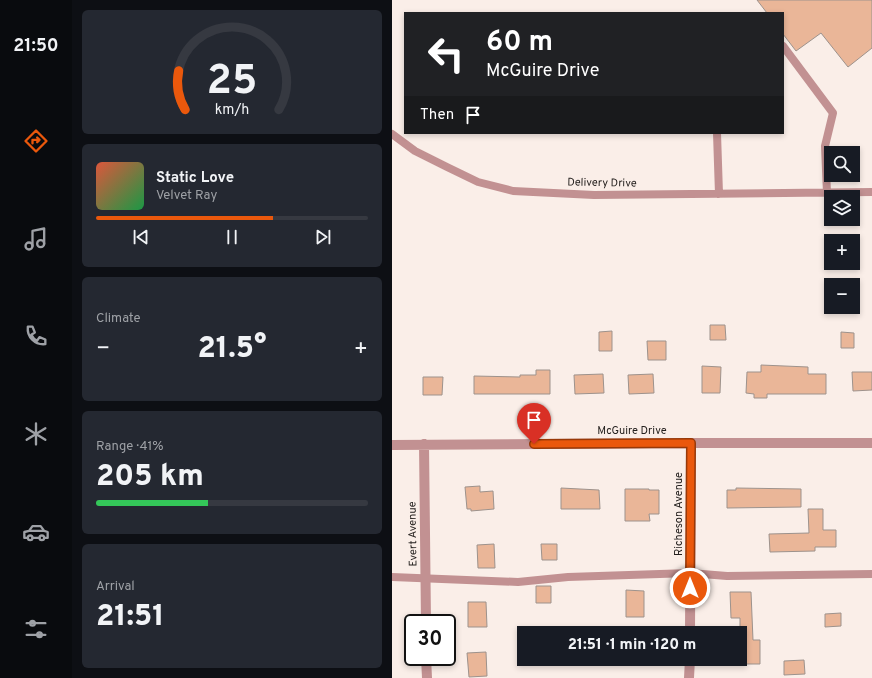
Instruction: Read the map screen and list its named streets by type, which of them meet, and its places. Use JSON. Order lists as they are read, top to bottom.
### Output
{
  "streets": {
    "street": ["McGuire Drive", "Richeson Avenue", "Evert Avenue"],
    "lane": ["Delivery Drive"]
  },
  "crossings": [
    ["McGuire Drive", "Richeson Avenue"],
    ["McGuire Drive", "Evert Avenue"]
  ],
  "page": {
    "tabs": "21:50",
    "turn": ["60 m", "McGuire Drive"],
    "then": "Then",
    "map_buttons": ["+", "−"],
    "song": ["Static Love", "Velvet Ray"],
    "tile": [
      "Climate",
      ["Range · 41%", "205 km"],
      ["Arrival", "21:51"]
    ],
    "heat": ["−", "21.5°", "+"],
    "limit": "30",
    "trip": "21:51 · 1 min · 120 m",
    "gauge": ["25", "km/h"]
  }
}
